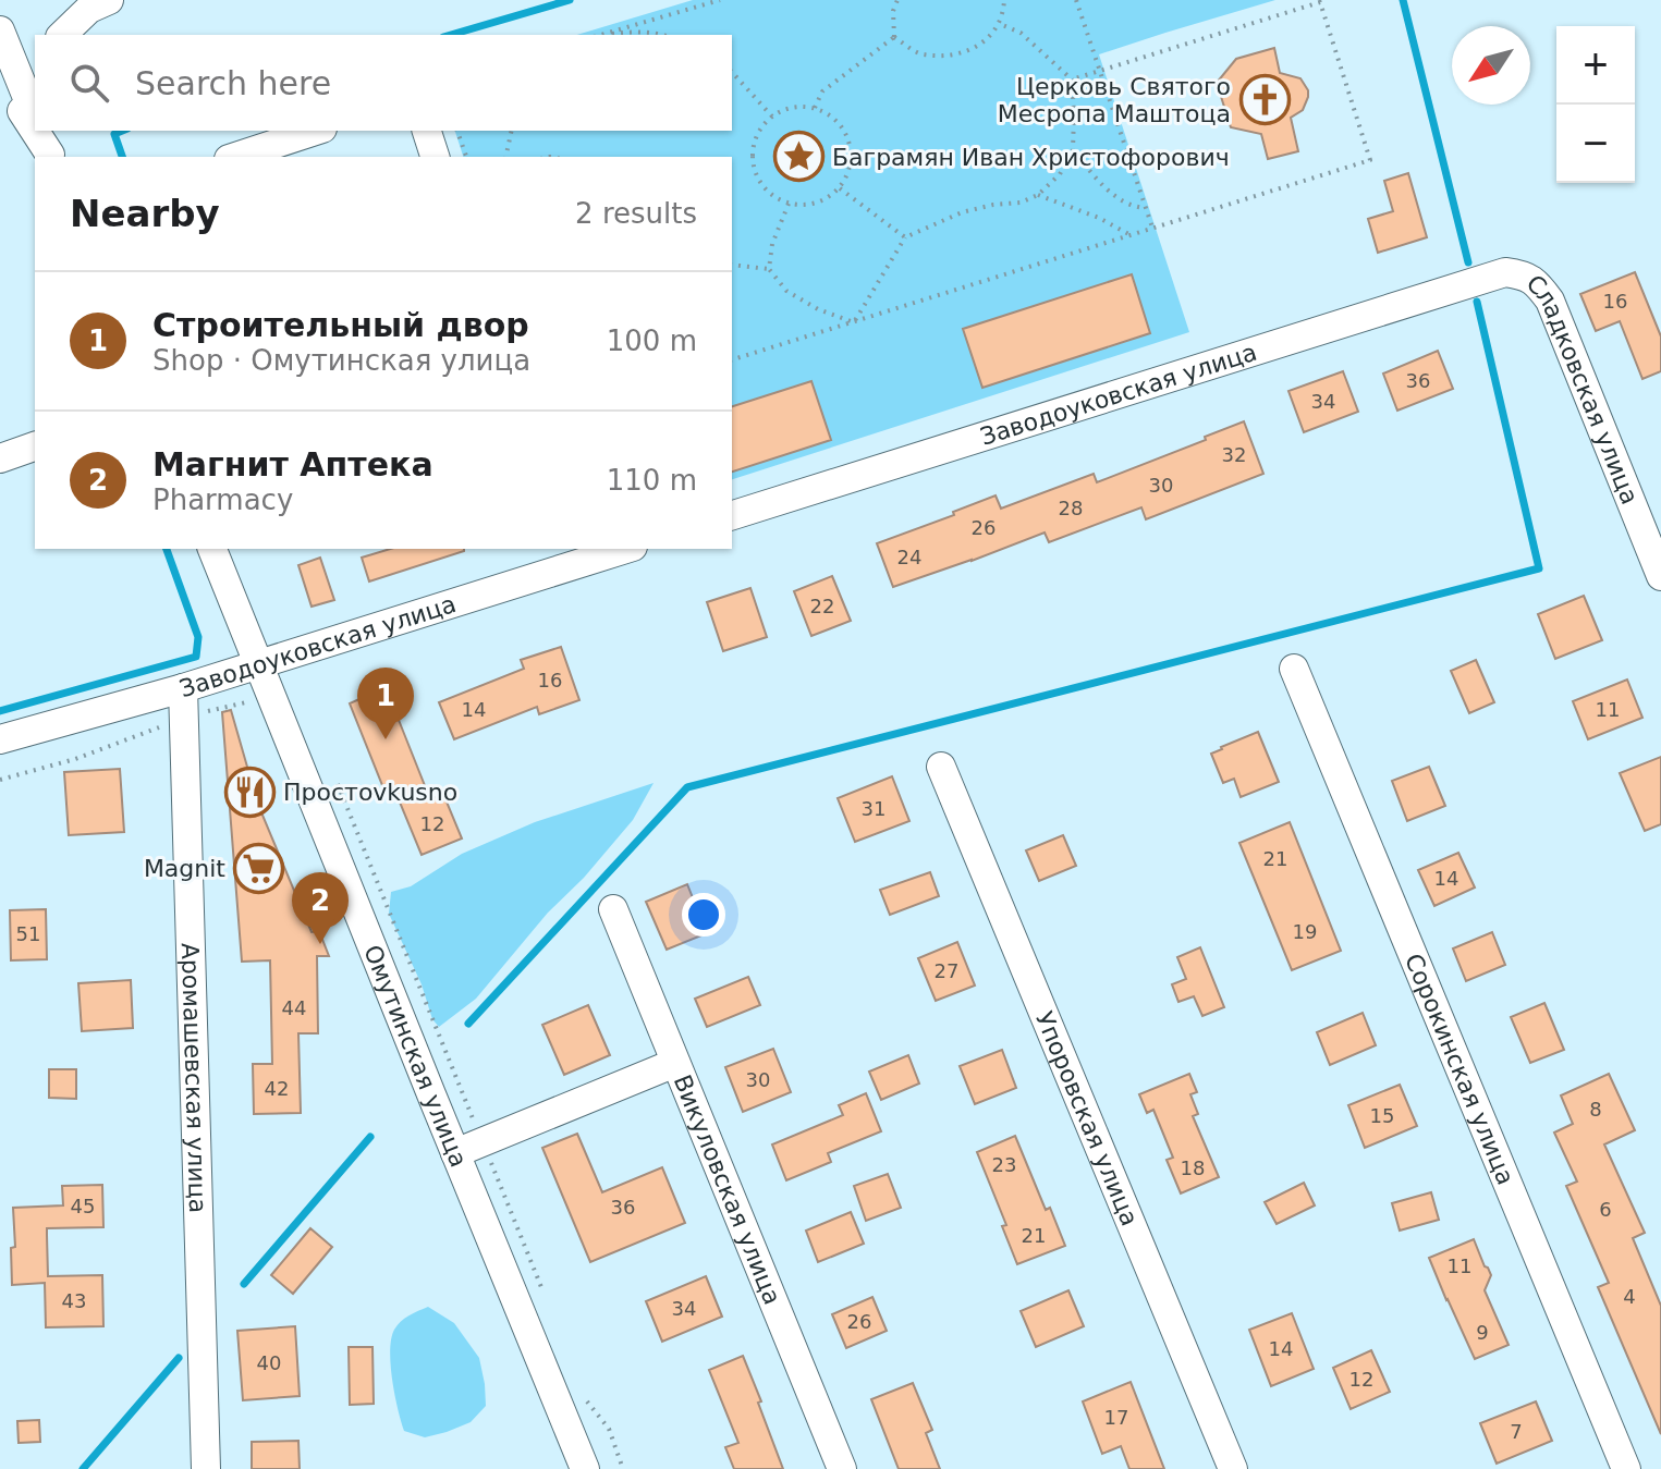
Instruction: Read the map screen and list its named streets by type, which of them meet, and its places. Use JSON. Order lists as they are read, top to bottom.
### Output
{
  "streets": {
    "street": [
      "Заводоуковская улица",
      "Сладковская улица",
      "Омутинская улица",
      "Сорокинская улица",
      "Аромашевская улица",
      "Упоровская улица",
      "Викуловская улица"
    ]
  },
  "crossings": [
    ["Заводоуковская улица", "Сладковская улица"],
    ["Заводоуковская улица", "Омутинская улица"],
    ["Заводоуковская улица", "Аромашевская улица"]
  ],
  "places": {
    "church": ["Церковь Святого Месропа Маштоца"],
    "place": ["Баграмян Иван Христофорович"],
    "restaurant": ["Простоvkusno"],
    "supermarket": ["Magnit"]
  },
  "house_numbers": [
    "16",
    "36",
    "34",
    "32",
    "30",
    "28",
    "26",
    "24",
    "22",
    "16",
    "14",
    "11",
    "31",
    "12",
    "21",
    "14",
    "19",
    "51",
    "27",
    "44",
    "30",
    "42",
    "8",
    "15",
    "23",
    "18",
    "45",
    "36",
    "6",
    "21",
    "11",
    "4",
    "43",
    "34",
    "26",
    "9",
    "14",
    "40",
    "12",
    "17",
    "7"
  ],
  "north": "bottom left",
  "page": {
    "map_buttons": ["+", "−"],
    "search": "Search here",
    "heading": ["Nearby", "2 results"],
    "list": [
      {
        "mark": "1",
        "name": "Строительный двор",
        "note": "Shop · Омутинская улица",
        "value": "100 m"
      },
      {
        "mark": "2",
        "name": "Магнит Аптека",
        "note": "Pharmacy",
        "value": "110 m"
      }
    ],
    "pins": ["1", "2"]
  }
}
